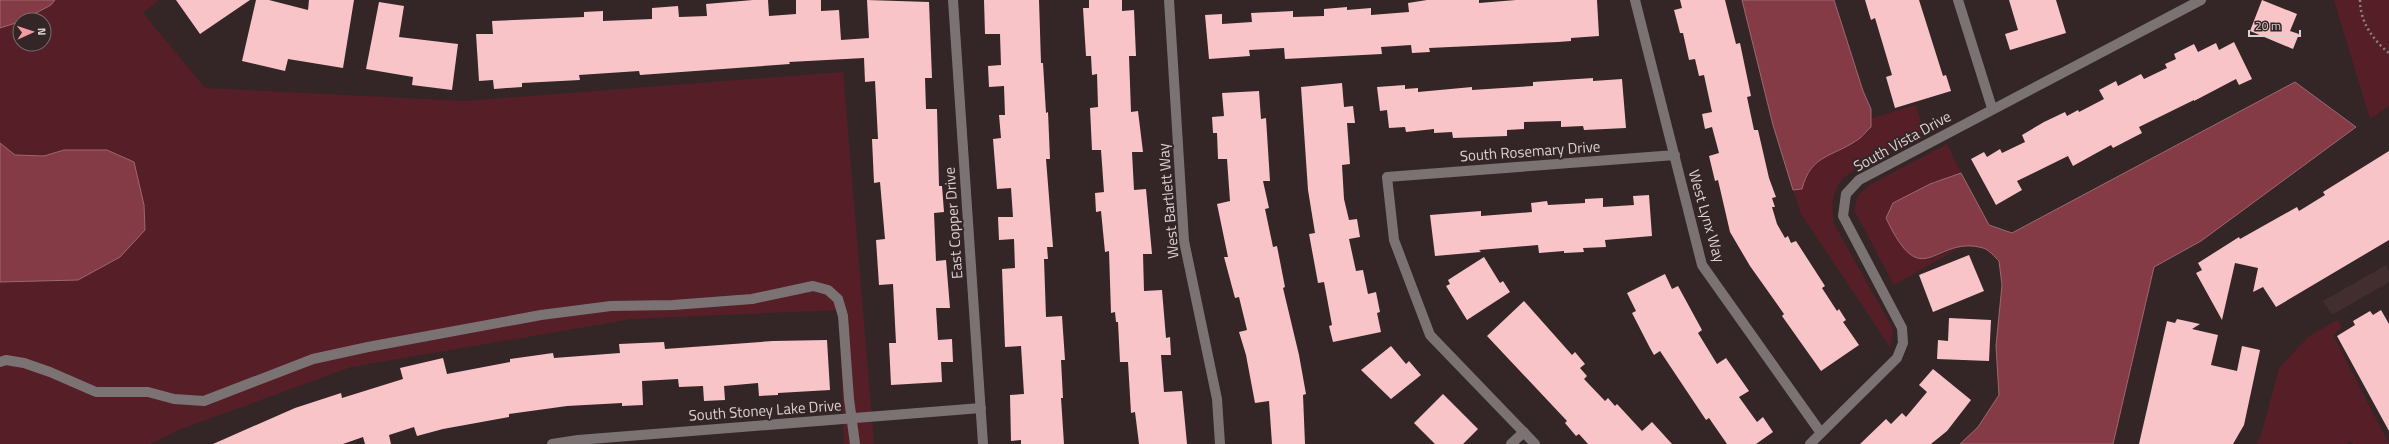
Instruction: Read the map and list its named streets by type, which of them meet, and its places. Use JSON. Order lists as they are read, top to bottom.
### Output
{
  "streets": {
    "street": [
      "South Vista Drive",
      "South Rosemary Drive",
      "West Bartlett Way",
      "West Lynx Way",
      "East Copper Drive",
      "South Stoney Lake Drive"
    ]
  },
  "crossings": [
    ["South Vista Drive", "West Lynx Way"],
    ["South Rosemary Drive", "West Lynx Way"],
    ["East Copper Drive", "South Stoney Lake Drive"]
  ],
  "scale_bar": "20 m",
  "north": "right"
}
